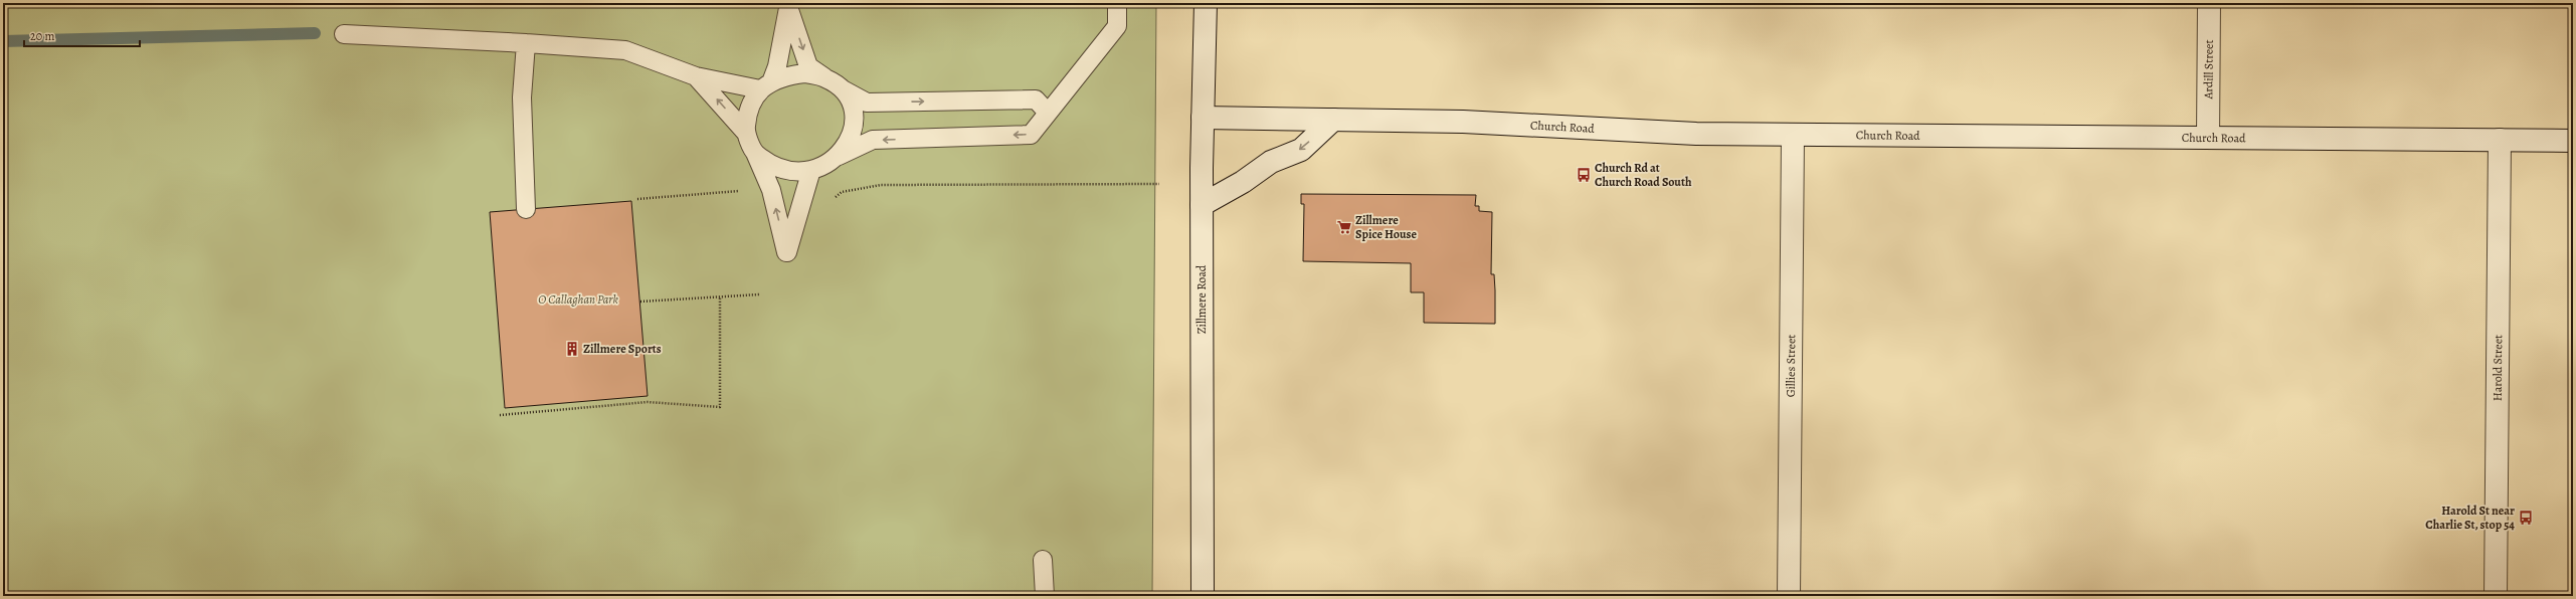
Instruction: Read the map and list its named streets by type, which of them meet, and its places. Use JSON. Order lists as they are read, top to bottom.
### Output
{
  "streets": {
    "street": [
      "Ardill Street",
      "Church Road",
      "Zillmere Road",
      "Gillies Street",
      "Harold Street"
    ]
  },
  "crossings": [
    ["Ardill Street", "Church Road"],
    ["Church Road", "Zillmere Road"],
    ["Church Road", "Gillies Street"],
    ["Church Road", "Harold Street"]
  ],
  "parks": ["O Callaghan Park"],
  "places": {
    "bus stop": ["Church Rd at Church Road South", "Harold St near Charlie St, stop 54"],
    "supermarket": ["Zillmere Spice House"],
    "building": ["Zillmere Sports"]
  },
  "scale_bar": "20 m"
}
